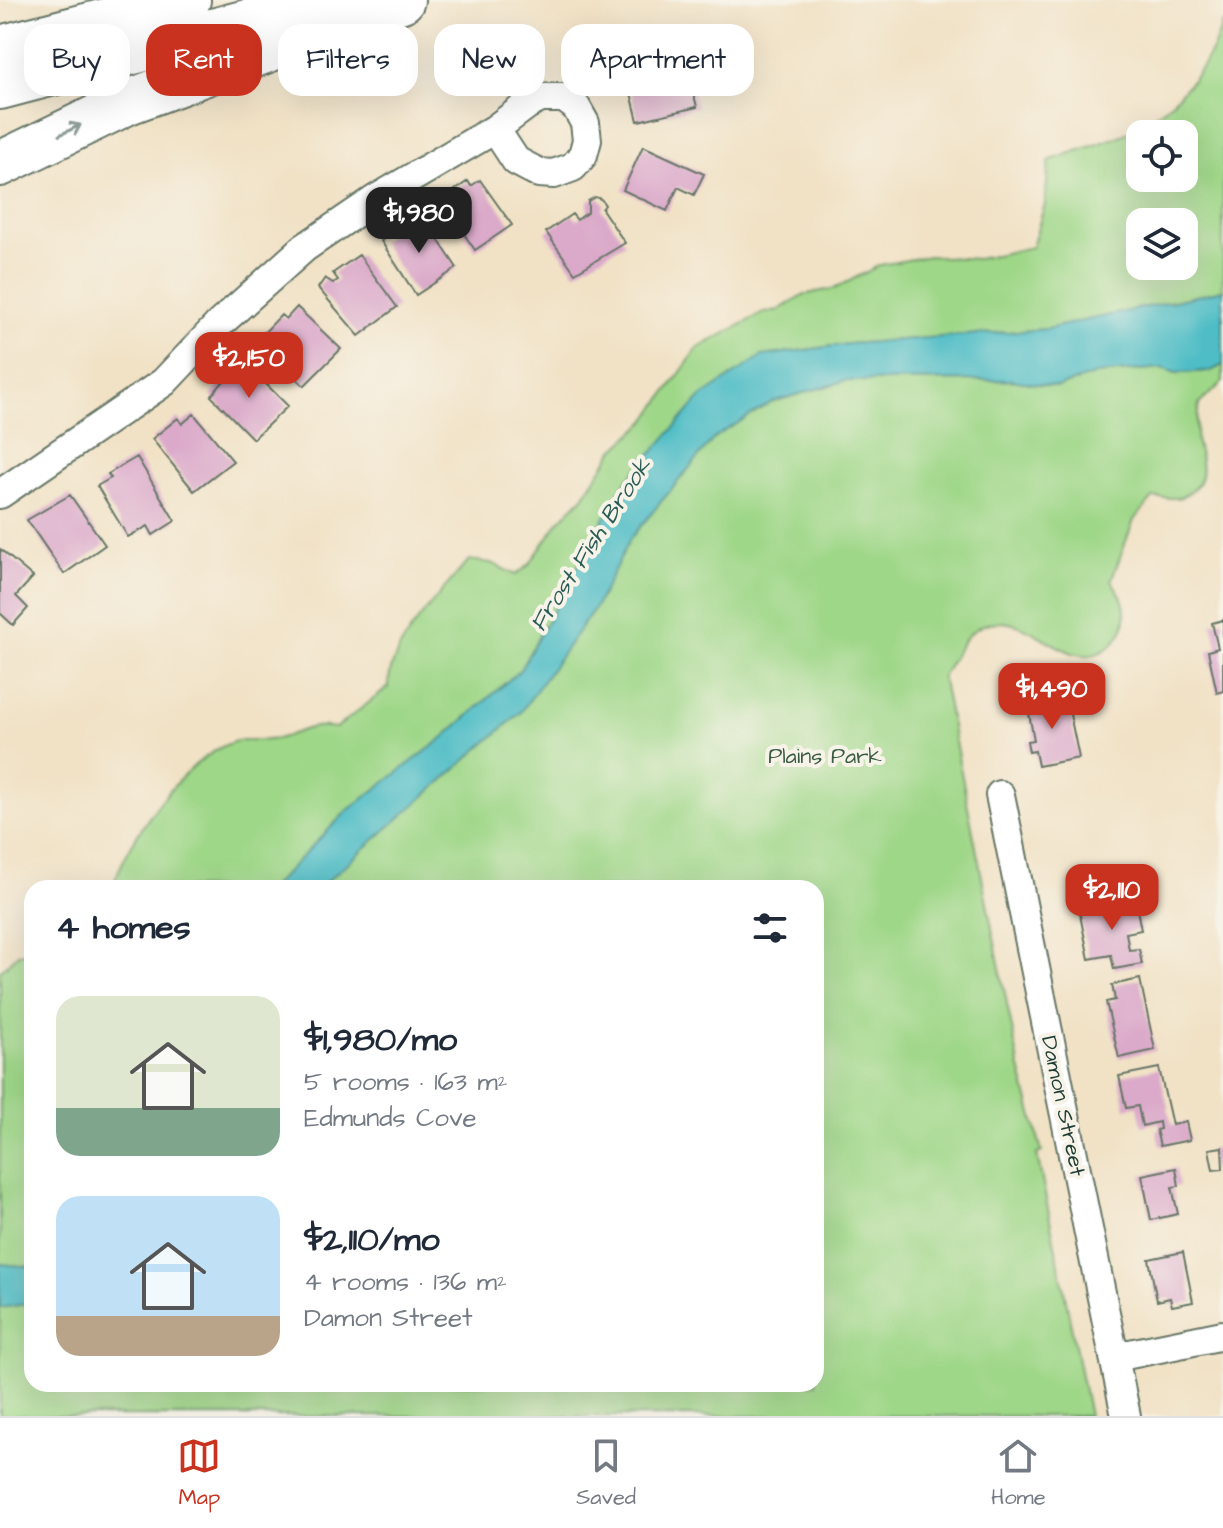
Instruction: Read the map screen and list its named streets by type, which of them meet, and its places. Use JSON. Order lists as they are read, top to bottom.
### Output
{
  "streets": {
    "street": ["Damon Street"]
  },
  "water": ["Frost Fish Brook"],
  "parks": ["Plains Park"],
  "page": {
    "chip": [
      "Buy",
      "Rent",
      "Filters",
      "New",
      "Apartment"
    ],
    "price": [
      "$1,980",
      "$2,150",
      "$1,490",
      "$2,110"
    ],
    "heading": "4 homes",
    "list": [
      {
        "name": "$1,980/mo",
        "note": "5 rooms · 163 m² · Edmunds Cove"
      },
      {
        "name": "$2,110/mo",
        "note": "4 rooms · 136 m² · Damon Street"
      }
    ],
    "tabs": ["Map", "Saved", "Home"]
  }
}
